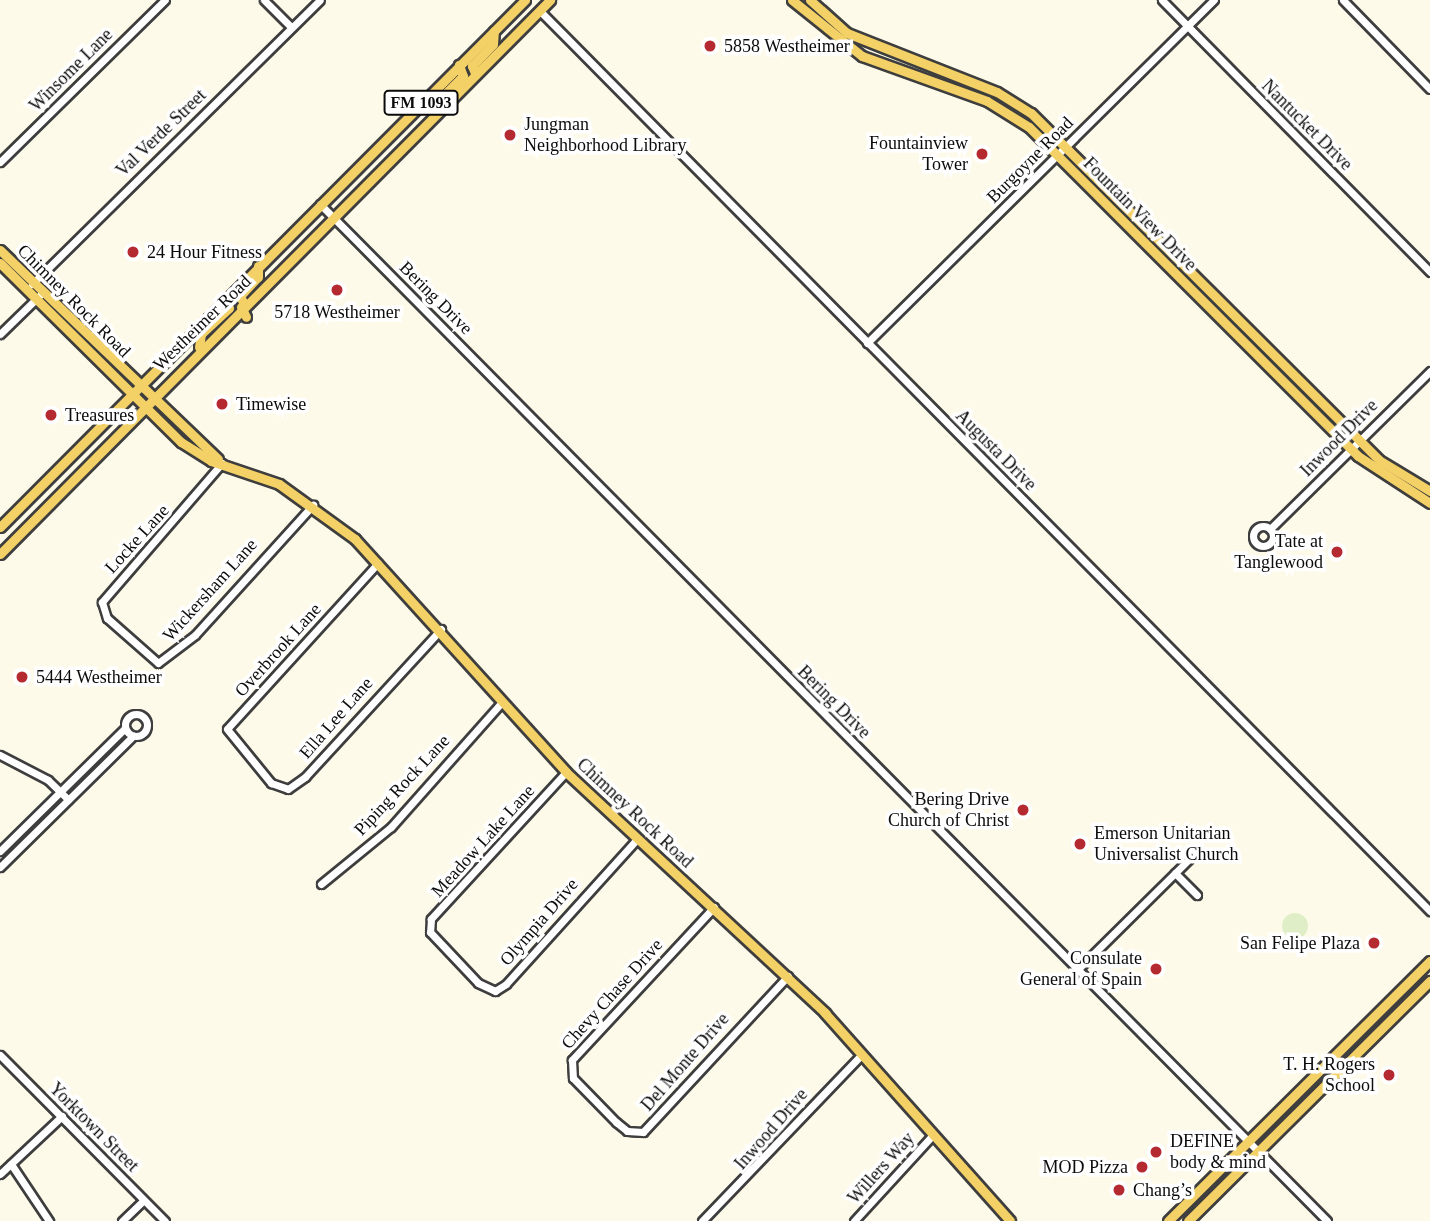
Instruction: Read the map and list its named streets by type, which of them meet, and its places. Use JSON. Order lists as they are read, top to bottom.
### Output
{
  "streets": {
    "main road": [
      "FM 1093",
      "Fountain View Drive",
      "Chimney Rock Road",
      "Westheimer Road"
    ],
    "street": [
      "Winsome Lane",
      "Nantucket Drive",
      "Val Verde Street",
      "Burgoyne Road",
      "Bering Drive",
      "Inwood Drive",
      "Augusta Drive",
      "Locke Lane",
      "Wickersham Lane",
      "Overbrook Lane",
      "Ella Lee Lane",
      "Piping Rock Lane",
      "Meadow Lake Lane",
      "Olympia Drive",
      "Chevy Chase Drive",
      "Del Monte Drive",
      "Yorktown Street",
      "Willers Way"
    ]
  },
  "crossings": [
    ["Nantucket Drive", "Burgoyne Road"],
    ["Val Verde Street", "Chimney Rock Road"],
    ["Burgoyne Road", "Fountain View Drive"],
    ["Burgoyne Road", "Augusta Drive"],
    ["Fountain View Drive", "Inwood Drive"],
    ["Bering Drive", "Westheimer Road"],
    ["Chimney Rock Road", "Westheimer Road"],
    ["Chimney Rock Road", "Inwood Drive"],
    ["Chimney Rock Road", "Locke Lane"],
    ["Chimney Rock Road", "Wickersham Lane"],
    ["Chimney Rock Road", "Overbrook Lane"],
    ["Chimney Rock Road", "Ella Lee Lane"],
    ["Chimney Rock Road", "Piping Rock Lane"],
    ["Chimney Rock Road", "Meadow Lake Lane"],
    ["Chimney Rock Road", "Olympia Drive"],
    ["Chimney Rock Road", "Chevy Chase Drive"],
    ["Chimney Rock Road", "Del Monte Drive"],
    ["Chimney Rock Road", "Willers Way"],
    ["Westheimer Road", "Augusta Drive"],
    ["Locke Lane", "Wickersham Lane"],
    ["Overbrook Lane", "Ella Lee Lane"],
    ["Meadow Lake Lane", "Olympia Drive"],
    ["Chevy Chase Drive", "Del Monte Drive"]
  ],
  "places": [
    "5858 Westheimer",
    "Jungman Neighborhood Library",
    "Fountainview Tower",
    "24 Hour Fitness",
    "5718 Westheimer",
    "Timewise",
    "Treasures",
    "Tate at Tanglewood",
    "5444 Westheimer",
    "Bering Drive Church of Christ",
    "Emerson Unitarian Universalist Church",
    "San Felipe Plaza",
    "Consulate General of Spain",
    "T. H. Rogers School",
    "DEFINE body & mind",
    "MOD Pizza",
    "Chang’s"
  ]
}
